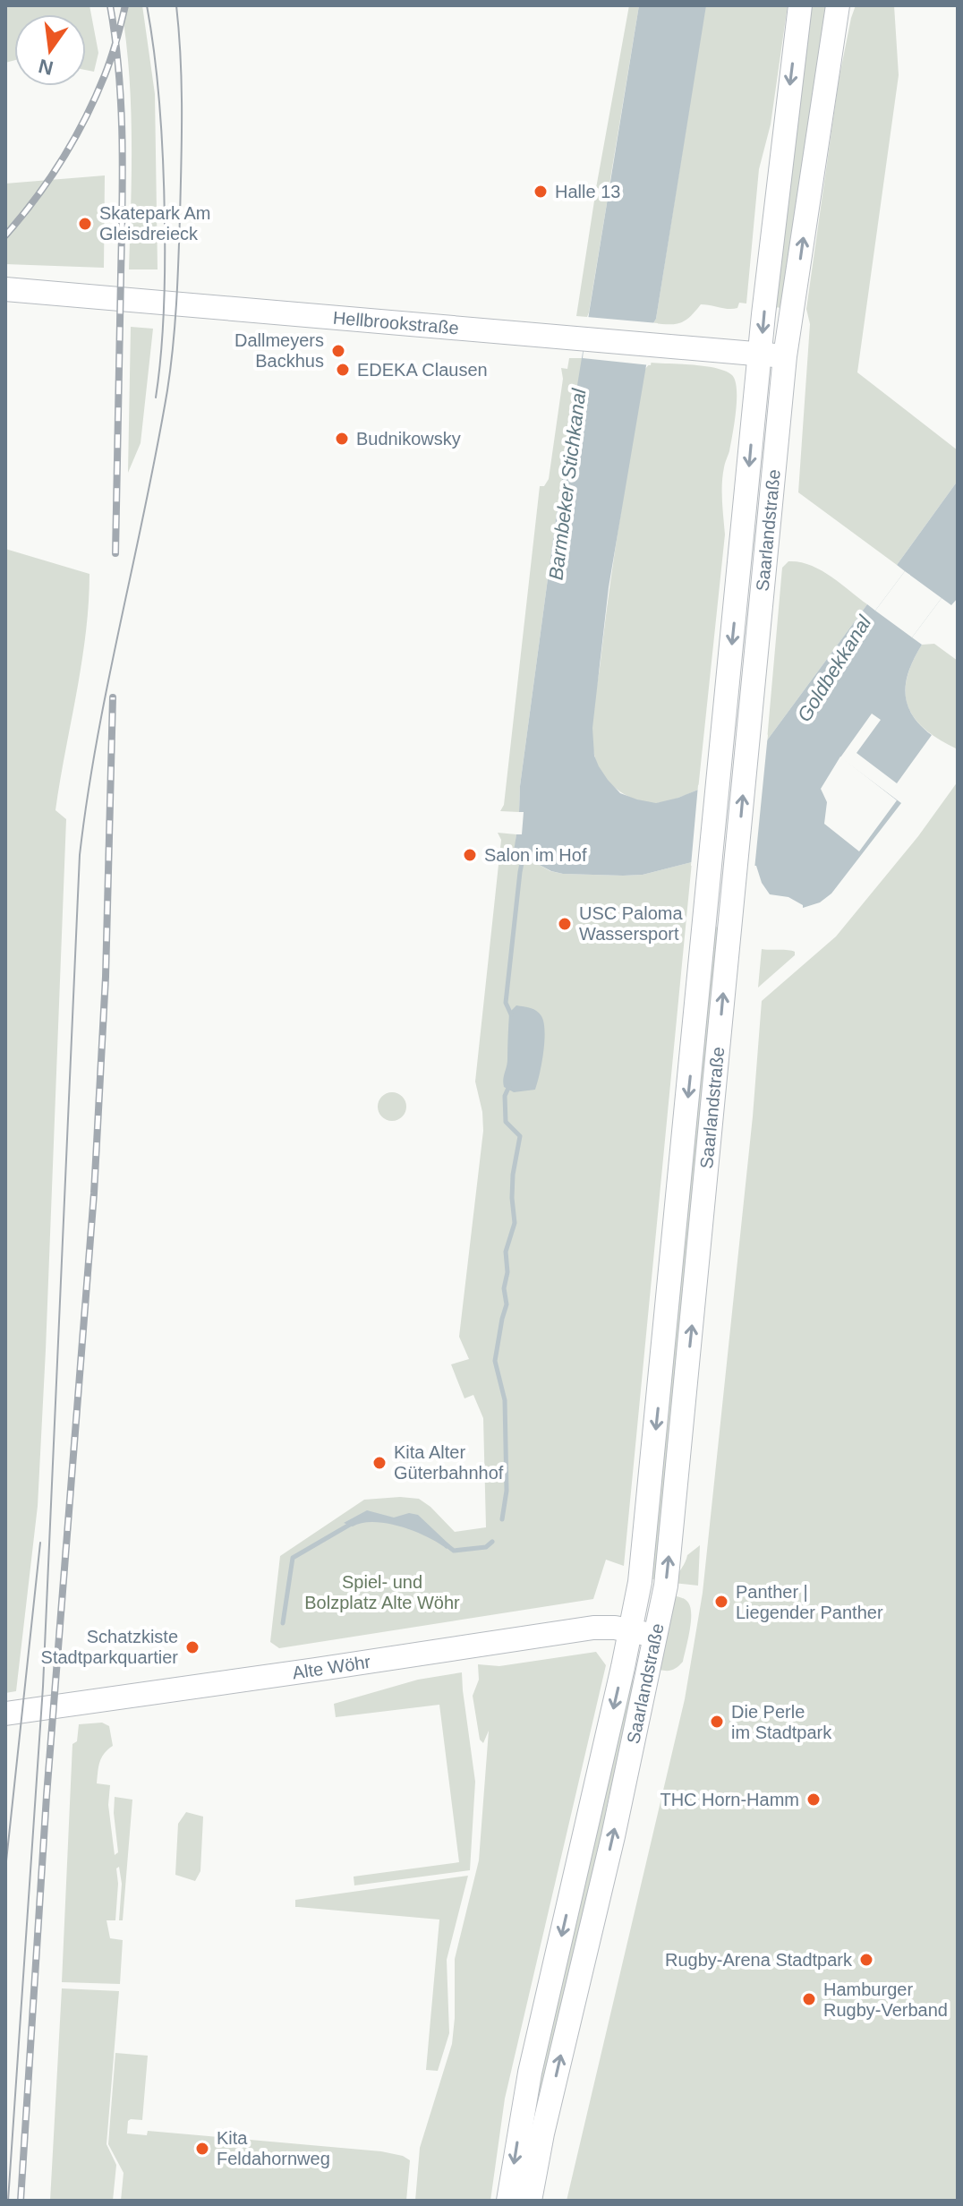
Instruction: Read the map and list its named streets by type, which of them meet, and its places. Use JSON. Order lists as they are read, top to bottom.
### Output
{
  "streets": {
    "main road": ["Hellbrookstraße", "Saarlandstraße", "Alte Wöhr"]
  },
  "crossings": [
    ["Hellbrookstraße", "Saarlandstraße"],
    ["Saarlandstraße", "Alte Wöhr"]
  ],
  "water": ["Barmbeker Stichkanal", "Goldbekkanal"],
  "parks": ["Spiel- und Bolzplatz Alte Wöhr"],
  "places": [
    "Halle 13",
    "Skatepark Am Gleisdreieck",
    "Dallmeyers Backhus",
    "EDEKA Clausen",
    "Budnikowsky",
    "Salon im Hof",
    "USC Paloma Wassersport",
    "Kita Alter Güterbahnhof",
    "Panther | Liegender Panther",
    "Schatzkiste Stadtparkquartier",
    "Die Perle im Stadtpark",
    "THC Horn-Hamm",
    "Rugby-Arena Stadtpark",
    "Hamburger Rugby-Verband",
    "Kita Feldahornweg"
  ],
  "north": "bottom"
}
